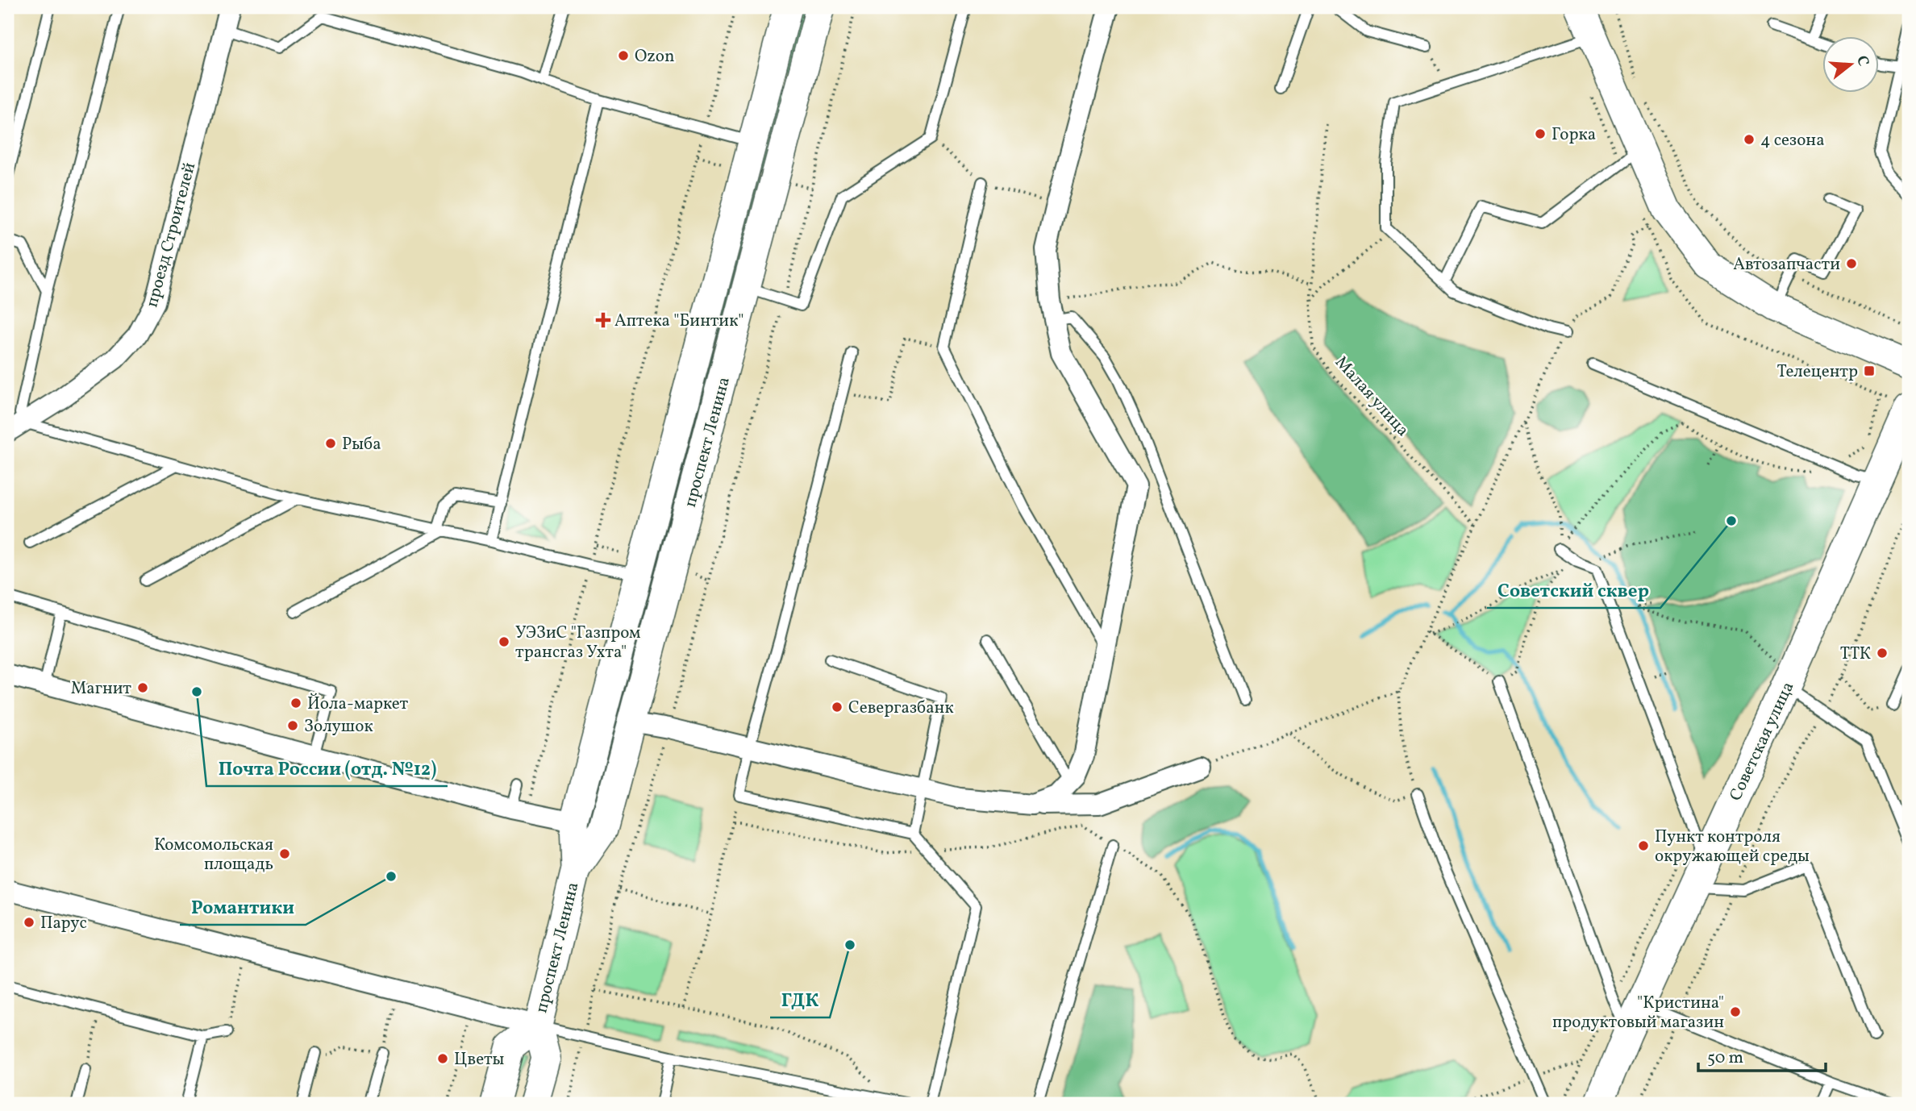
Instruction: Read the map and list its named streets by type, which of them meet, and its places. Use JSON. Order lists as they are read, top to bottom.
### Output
{
  "streets": {
    "main road": ["проспект Ленина", "Советская улица"],
    "street": ["проезд Строителей"],
    "path": ["Малая улица"]
  },
  "places": {
    "other": [
      "Ozon",
      "Горка",
      "4 сезона",
      "Автозапчасти",
      "Рыба",
      "Советский сквер",
      "УЭЗиС \"Газпром трансгаз Ухта\"",
      "ТТК",
      "Магнит",
      "Почта России (отд. №12)",
      "Йола-маркет",
      "Севергазбанк",
      "Золушок",
      "Пункт контроля окружающей среды",
      "Комсомольская площадь",
      "Романтики",
      "Парус",
      "ГДК",
      "\"Кристина\" продуктовый магазин",
      "Цветы"
    ],
    "health": ["Аптека \"Бинтик\""],
    "transit": ["Телецентр"]
  },
  "scale_bar": "50 m",
  "north": "right"
}
